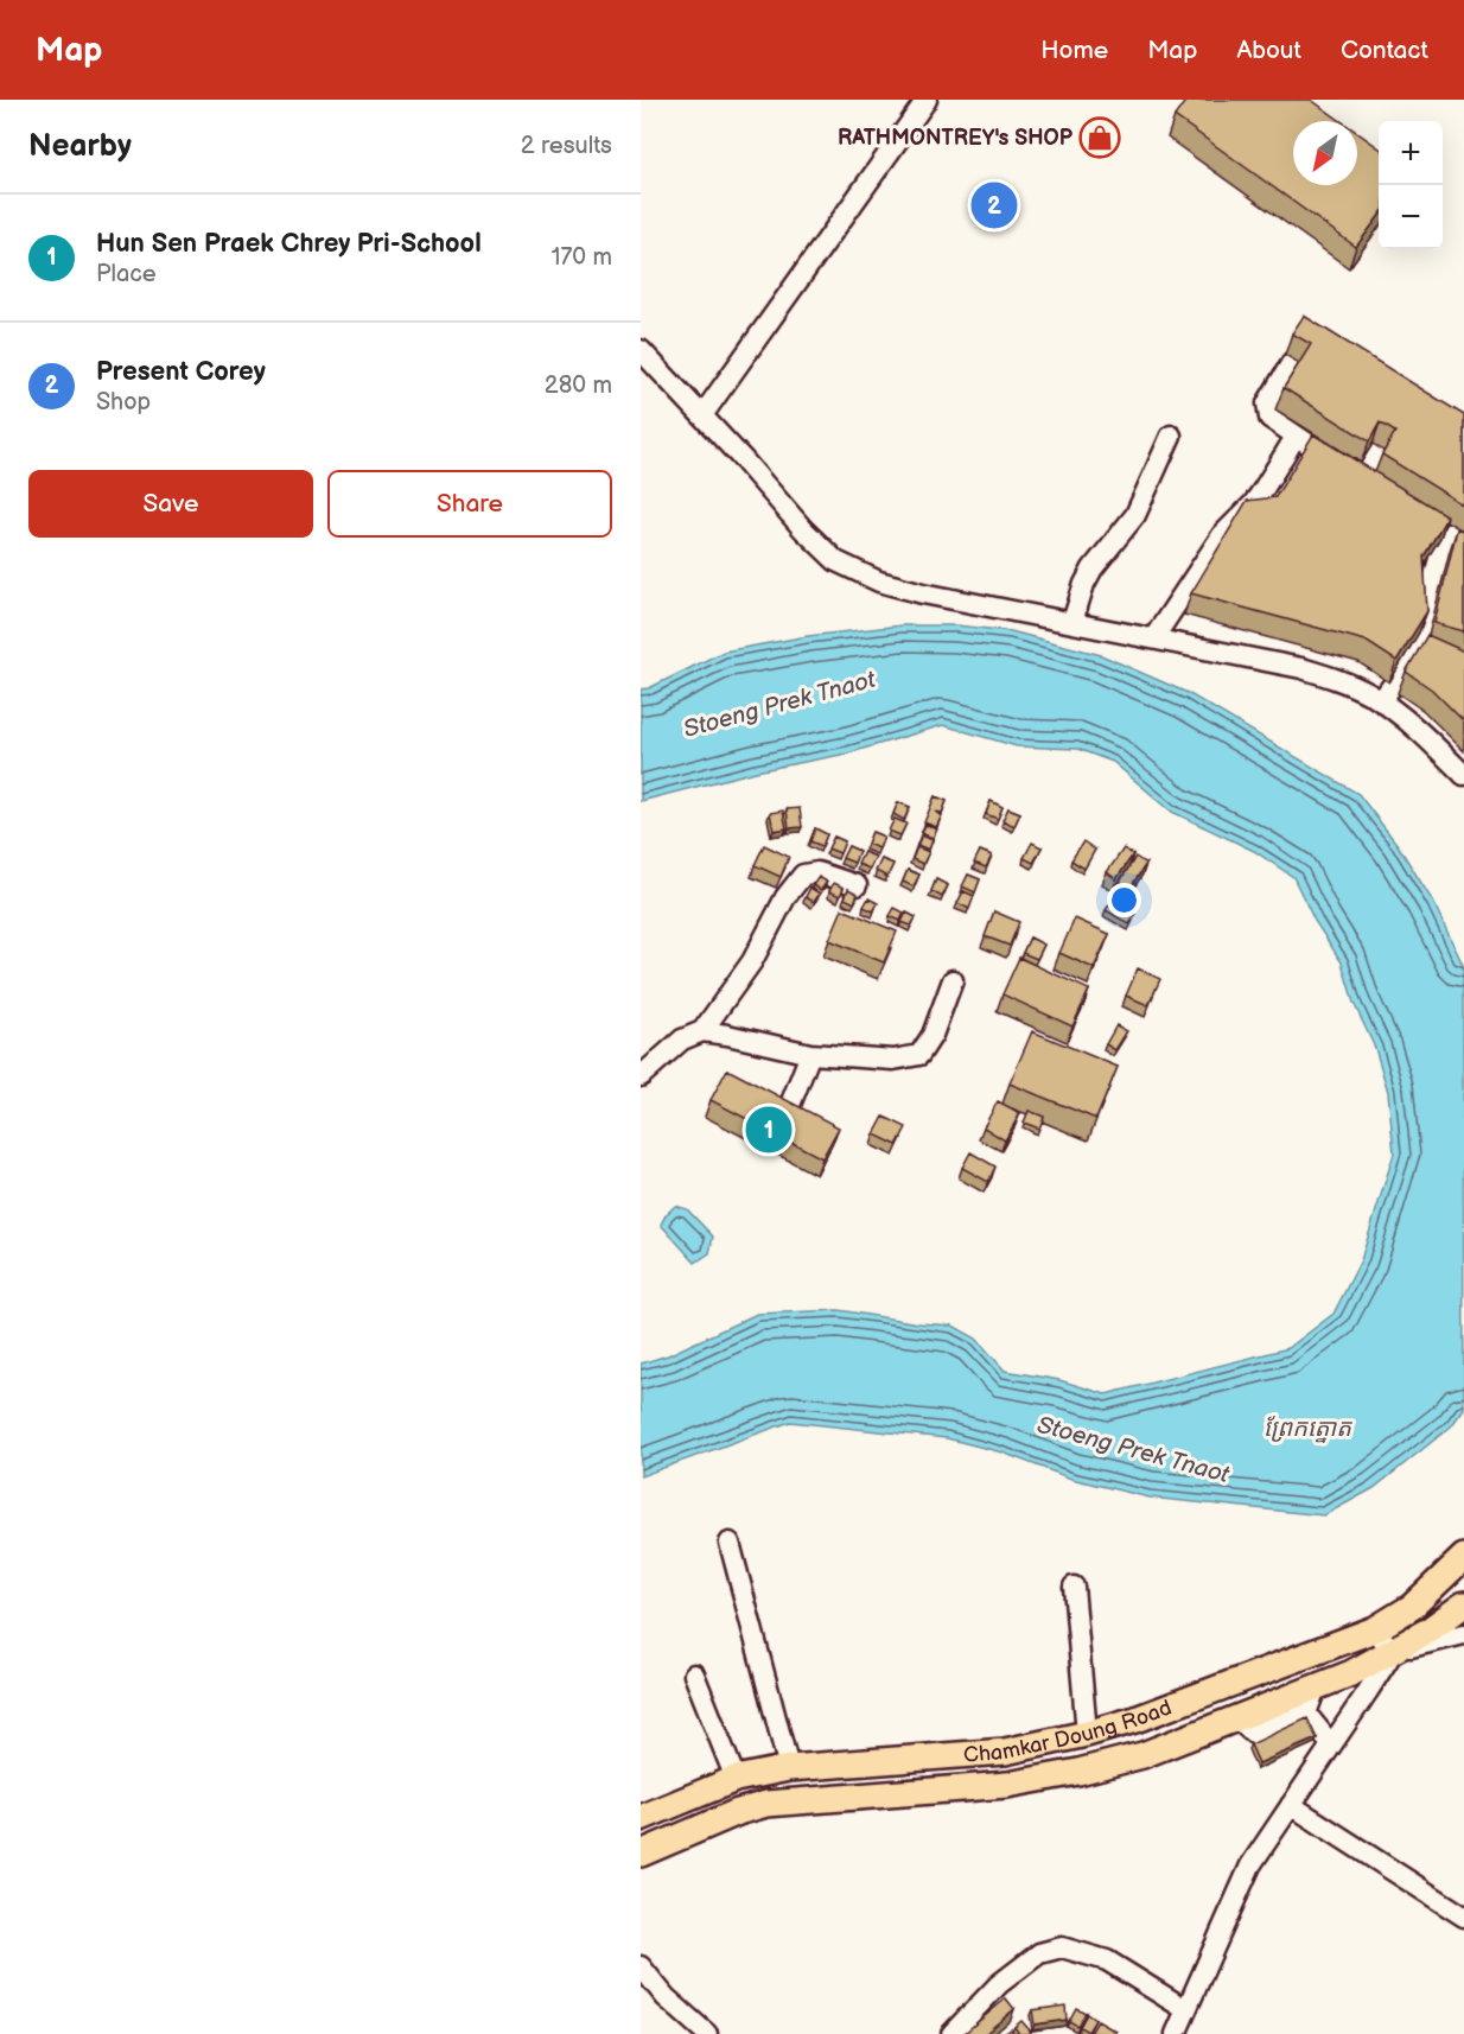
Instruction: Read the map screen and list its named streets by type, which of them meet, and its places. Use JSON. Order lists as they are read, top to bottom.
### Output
{
  "streets": {
    "main road": ["Chamkar Doung Road"]
  },
  "water": ["Stoeng Prek Tnaot", "ព្រែកត្នោត"],
  "places": {
    "shop": ["RATHMONTREY's SHOP"]
  },
  "north": "bottom left",
  "page": {
    "header": "Map",
    "nav": [
      "Home",
      "Map",
      "About",
      "Contact"
    ],
    "heading": ["Nearby", "2 results"],
    "map_buttons": ["+", "−"],
    "pins": ["2", "1"],
    "list": [
      {
        "mark": "1",
        "name": "Hun Sen Praek Chrey Pri-School",
        "note": "Place",
        "value": "170 m"
      },
      {
        "mark": "2",
        "name": "Present Corey",
        "note": "Shop",
        "value": "280 m"
      }
    ],
    "buttons": ["Save", "Share"]
  }
}
